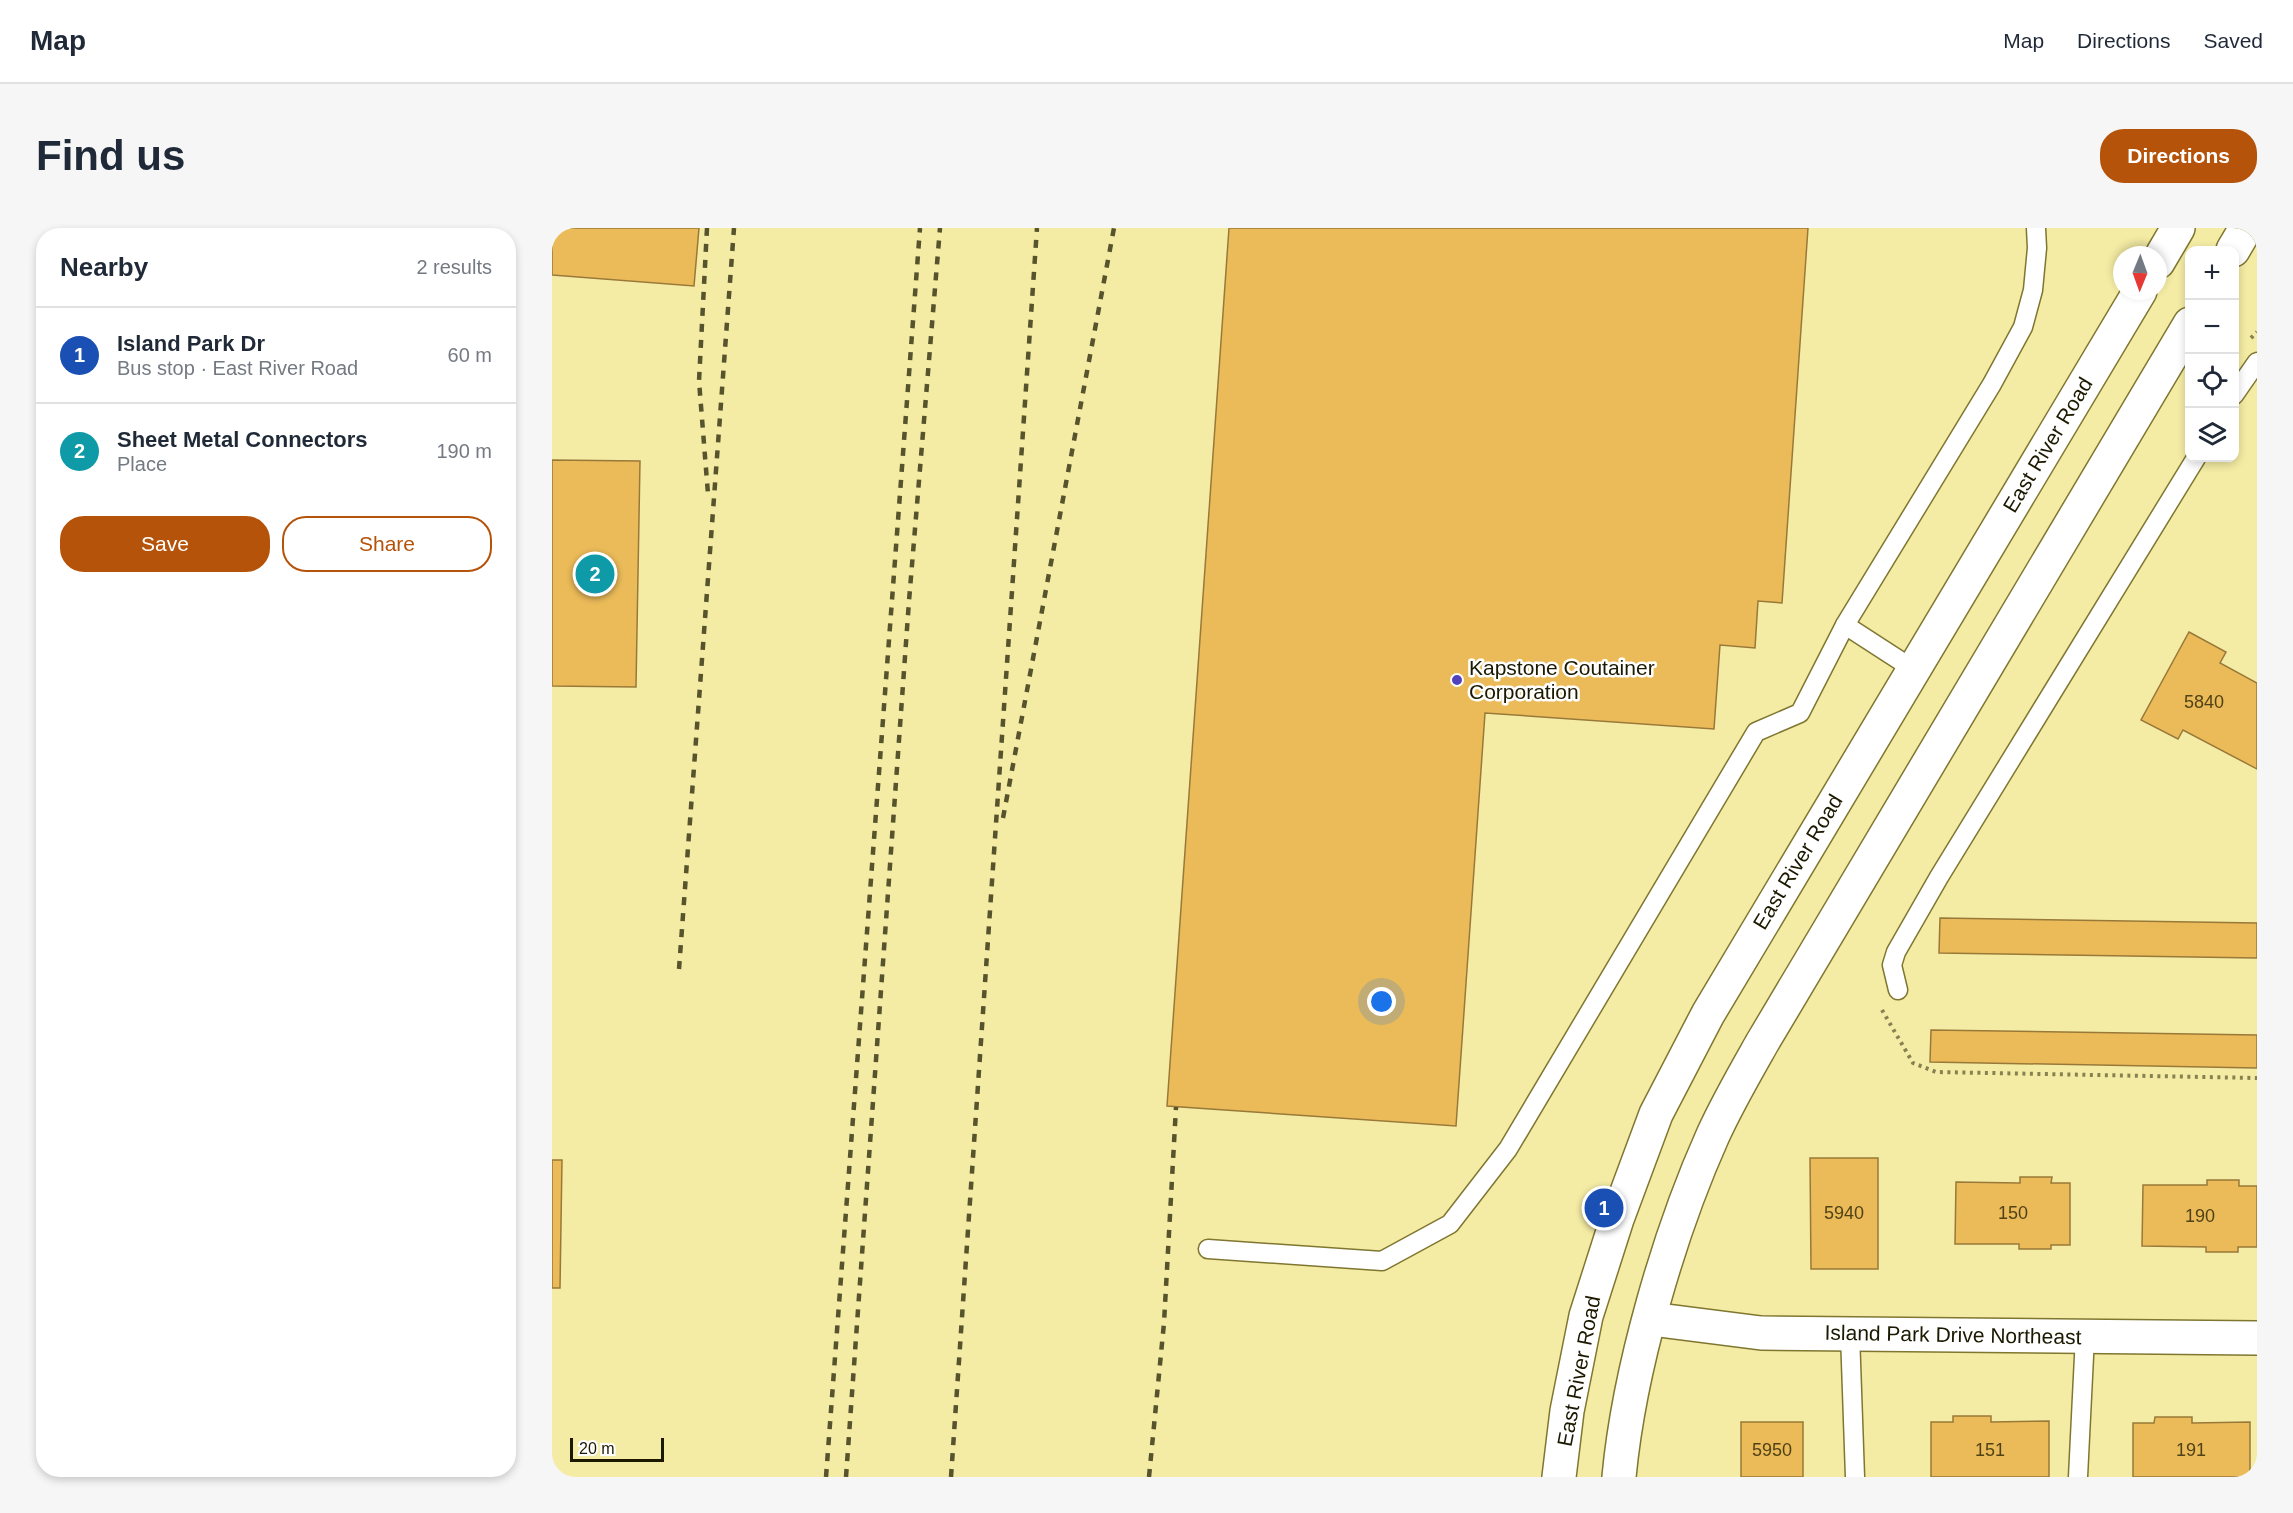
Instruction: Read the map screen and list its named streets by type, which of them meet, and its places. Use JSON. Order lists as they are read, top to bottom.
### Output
{
  "streets": {
    "main road": ["East River Road", "Island Park Drive Northeast"]
  },
  "places": ["Kapstone Coutainer Corporation"],
  "house_numbers": [
    "5840",
    "5940",
    "150",
    "190",
    "5950",
    "151",
    "191"
  ],
  "scale_bar": "20 m",
  "north": "bottom",
  "page": {
    "header": "Map",
    "nav": ["Map", "Directions", "Saved"],
    "buttons": [
      "Directions",
      ["Save", "Share"]
    ],
    "title": "Find us",
    "heading": ["Nearby", "2 results"],
    "map_buttons": ["+", "−"],
    "list": [
      {
        "mark": "1",
        "name": "Island Park Dr",
        "note": "Bus stop · East River Road",
        "value": "60 m"
      },
      {
        "mark": "2",
        "name": "Sheet Metal Connectors",
        "note": "Place",
        "value": "190 m"
      }
    ],
    "pins": ["2", "1"],
    "scale": "20 m"
  }
}
